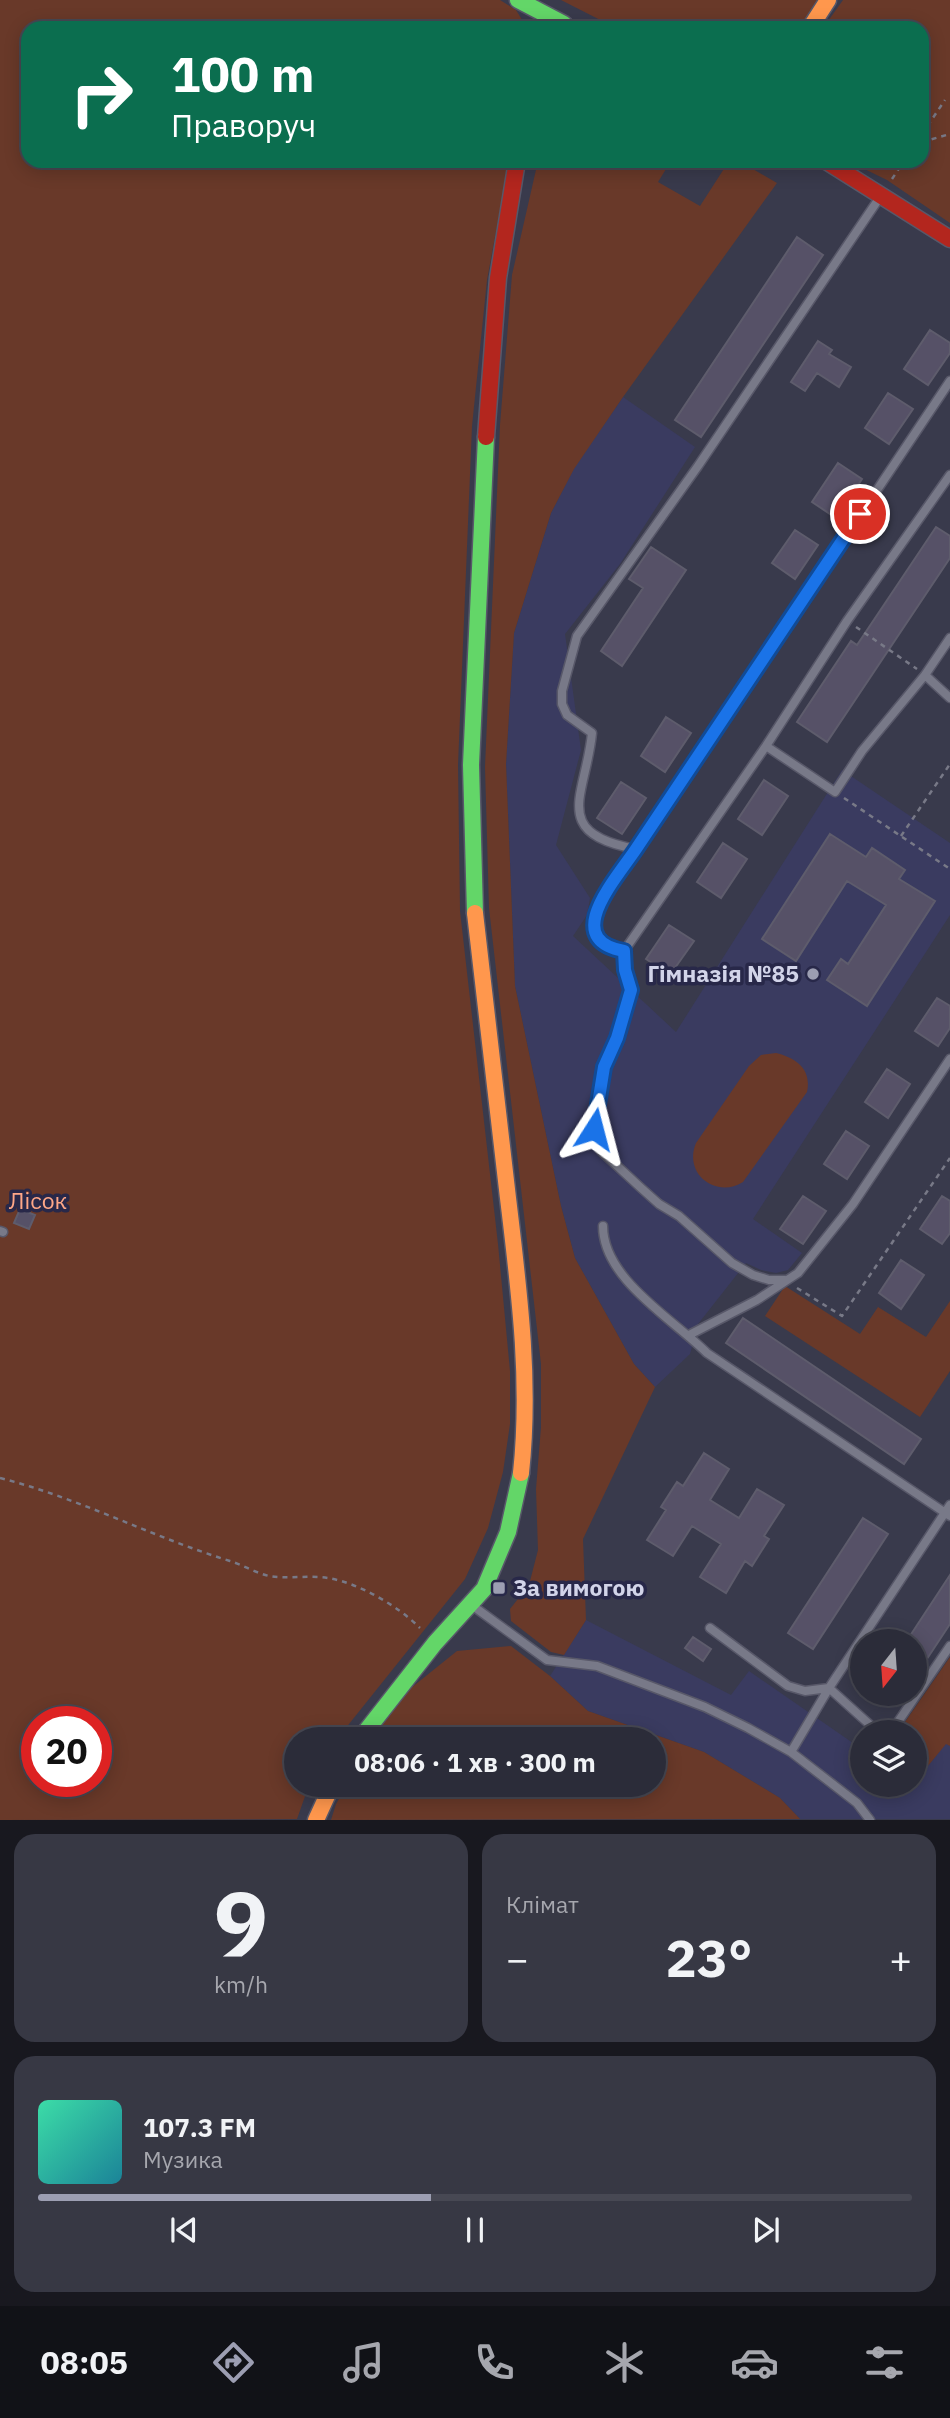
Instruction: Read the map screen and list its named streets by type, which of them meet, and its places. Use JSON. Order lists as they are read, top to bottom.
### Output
{
  "parks": ["Лісок"],
  "places": {
    "other": ["Гімназія №85"],
    "transit": ["За вимогою"]
  },
  "north": "bottom",
  "page": {
    "turn": ["100 m", "Праворуч"],
    "limit": "20",
    "trip": "08:06 · 1 хв · 300 m",
    "tile": [
      ["9", "km/h"],
      "Клімат"
    ],
    "heat": ["−", "23°", "+"],
    "song": ["107.3 FM", "Музика"],
    "tabs": "08:05"
  }
}
